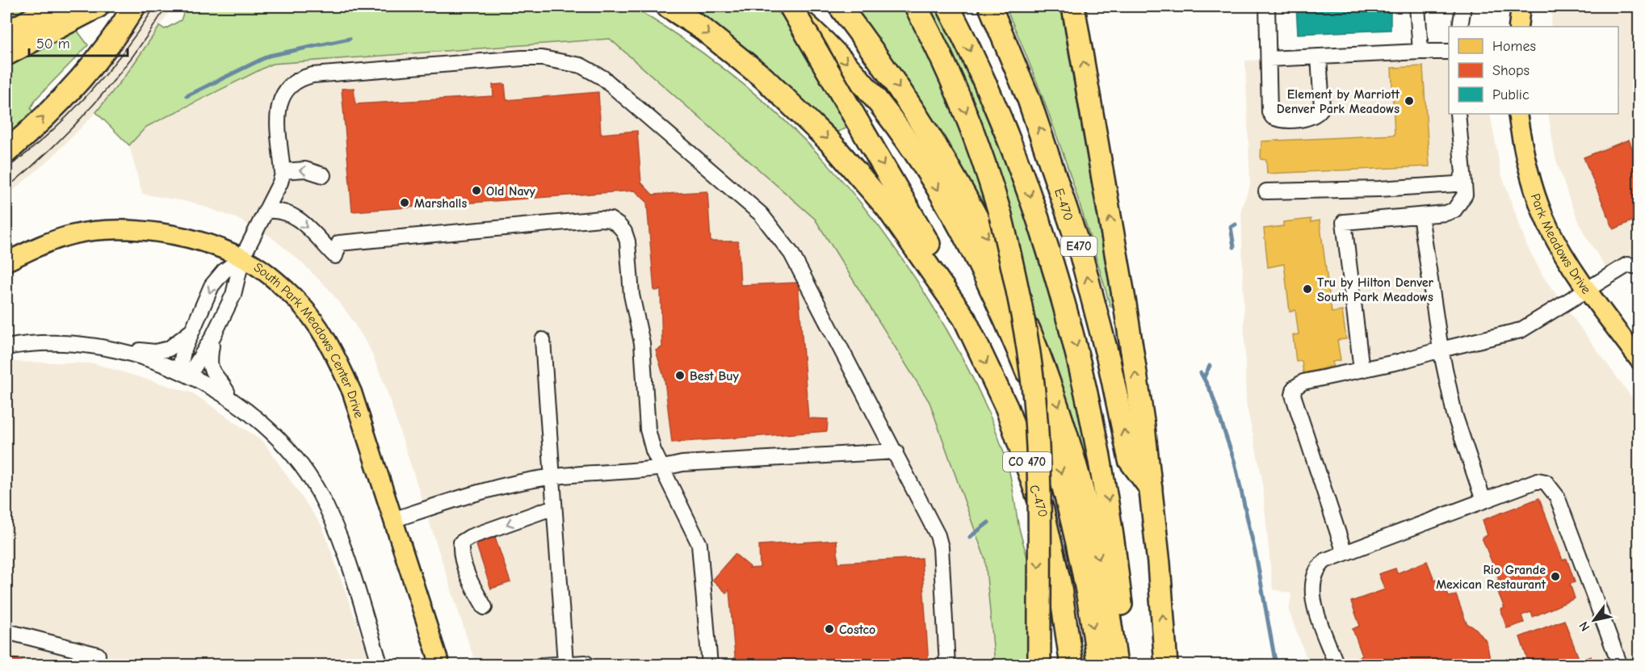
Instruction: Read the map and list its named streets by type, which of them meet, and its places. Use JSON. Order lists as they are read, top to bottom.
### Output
{
  "streets": {
    "highway": [
      "E-470",
      "E470",
      "CO 470",
      "C-470"
    ],
    "main road": ["Park Meadows Drive", "South Park Meadows Center Drive"]
  },
  "places": [
    "Element by Marriott Denver Park Meadows",
    "Old Navy",
    "Marshalls",
    "Tru by Hilton Denver South Park Meadows",
    "Best Buy",
    "Rio Grande Mexican Restaurant",
    "Costco"
  ],
  "legend": ["Homes", "Shops", "Public"],
  "scale_bar": "50 m",
  "north": "bottom left"
}
